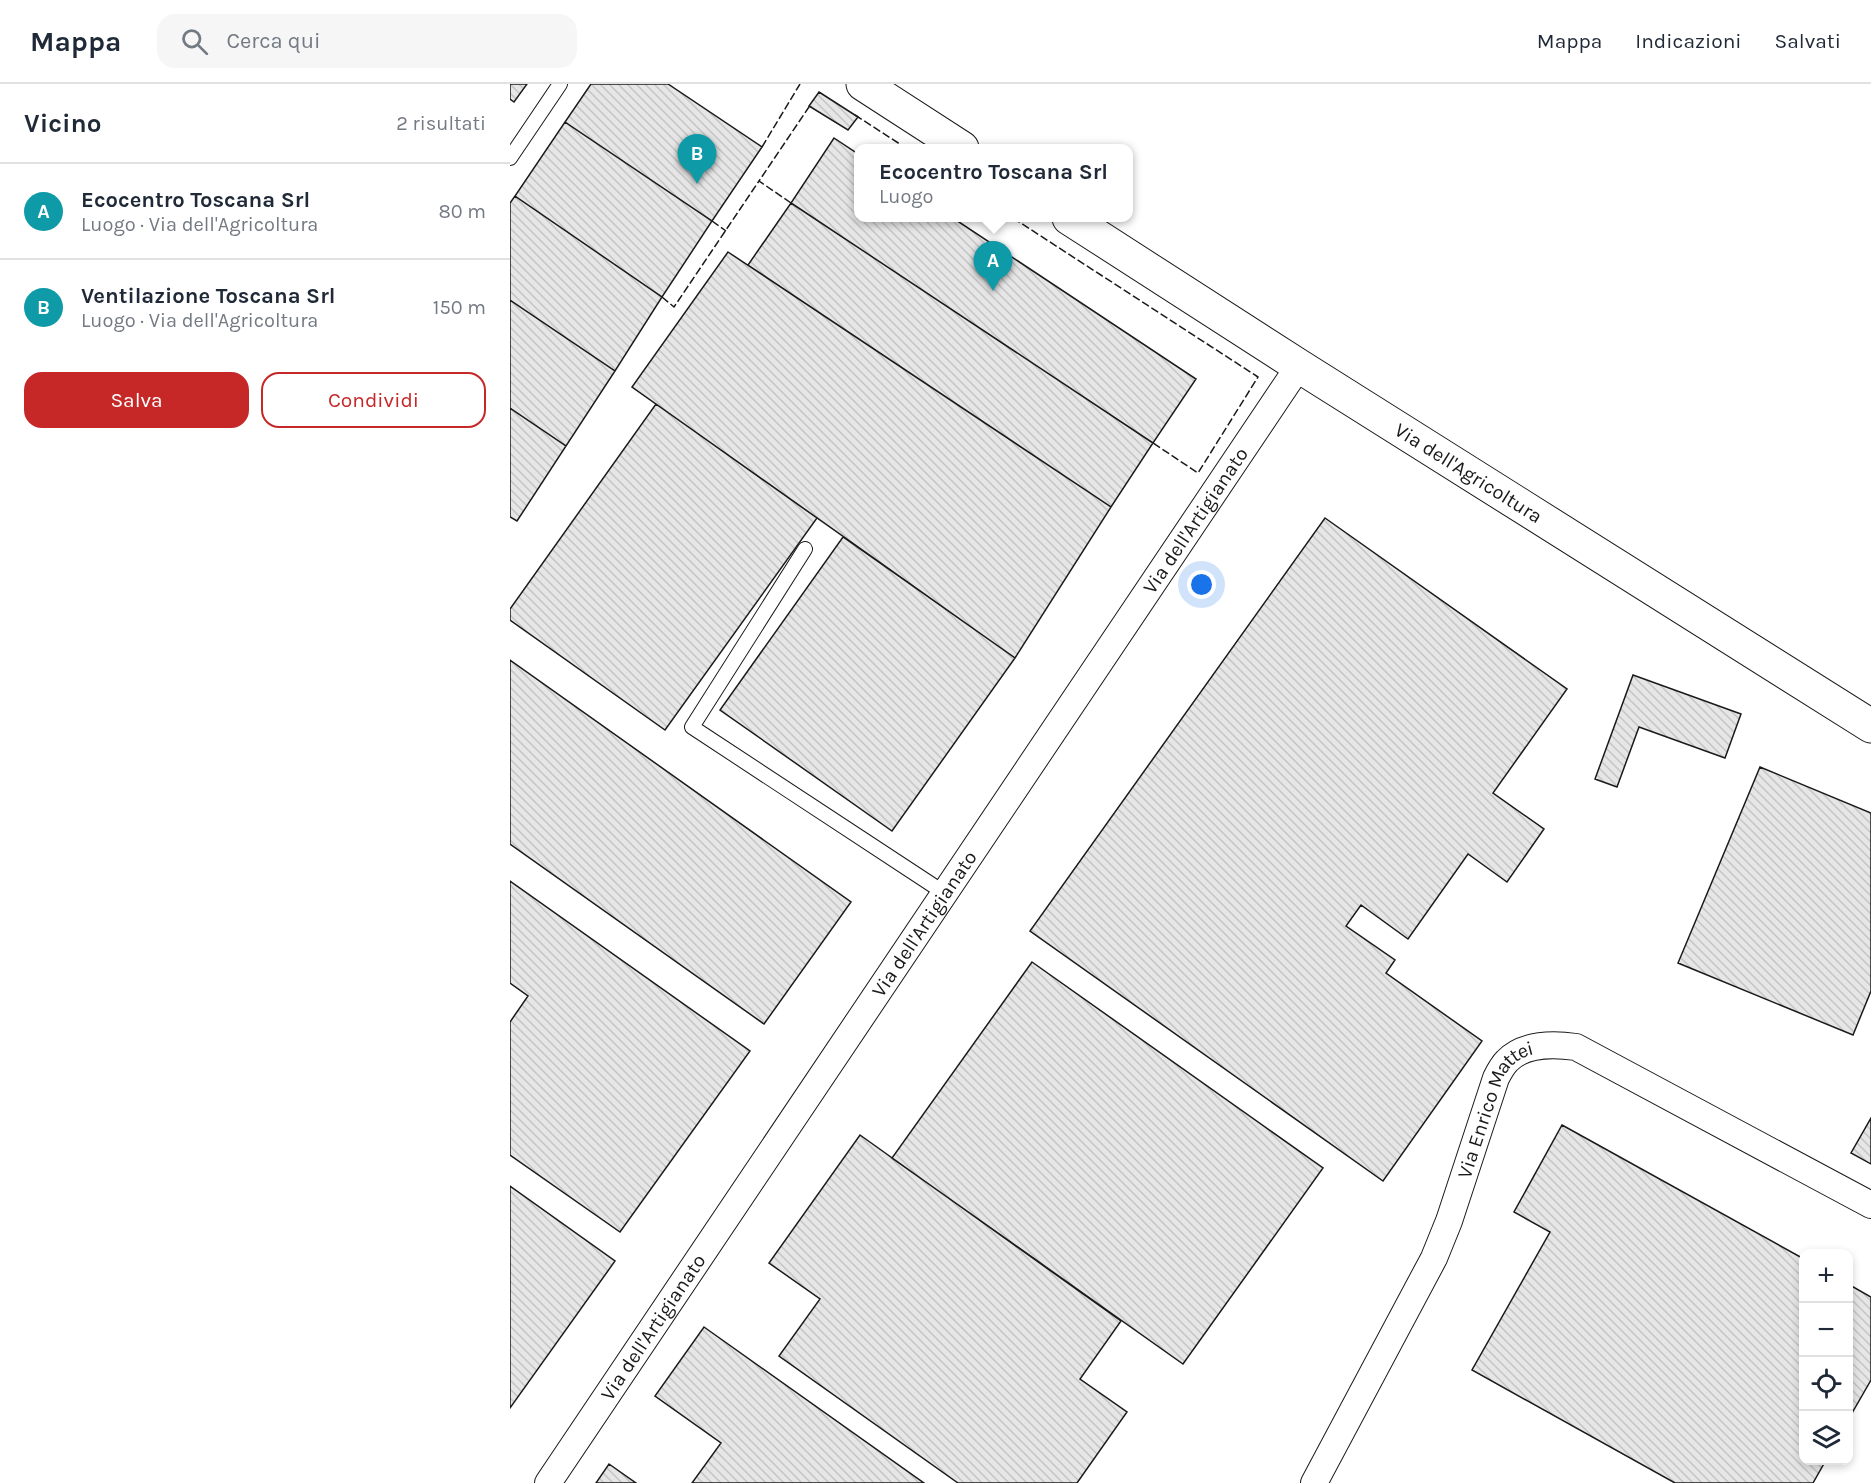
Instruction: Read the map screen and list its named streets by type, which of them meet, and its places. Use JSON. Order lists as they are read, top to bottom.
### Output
{
  "streets": {
    "street": ["Via dell'Agricoltura", "Via dell'Artigianato", "Via Enrico Mattei"]
  },
  "crossings": [
    ["Via dell'Agricoltura", "Via dell'Artigianato"]
  ],
  "page": {
    "header": "Mappa",
    "search": "Cerca qui",
    "nav": ["Mappa", "Indicazioni", "Salvati"],
    "heading": ["Vicino", "2 risultati"],
    "pins": ["B", "A"],
    "popup": ["Ecocentro Toscana Srl", "Luogo"],
    "list": [
      {
        "mark": "A",
        "name": "Ecocentro Toscana Srl",
        "note": "Luogo · Via dell'Agricoltura",
        "value": "80 m"
      },
      {
        "mark": "B",
        "name": "Ventilazione Toscana Srl",
        "note": "Luogo · Via dell'Agricoltura",
        "value": "150 m"
      }
    ],
    "buttons": ["Salva", "Condividi"],
    "map_buttons": ["+", "−"]
  }
}
